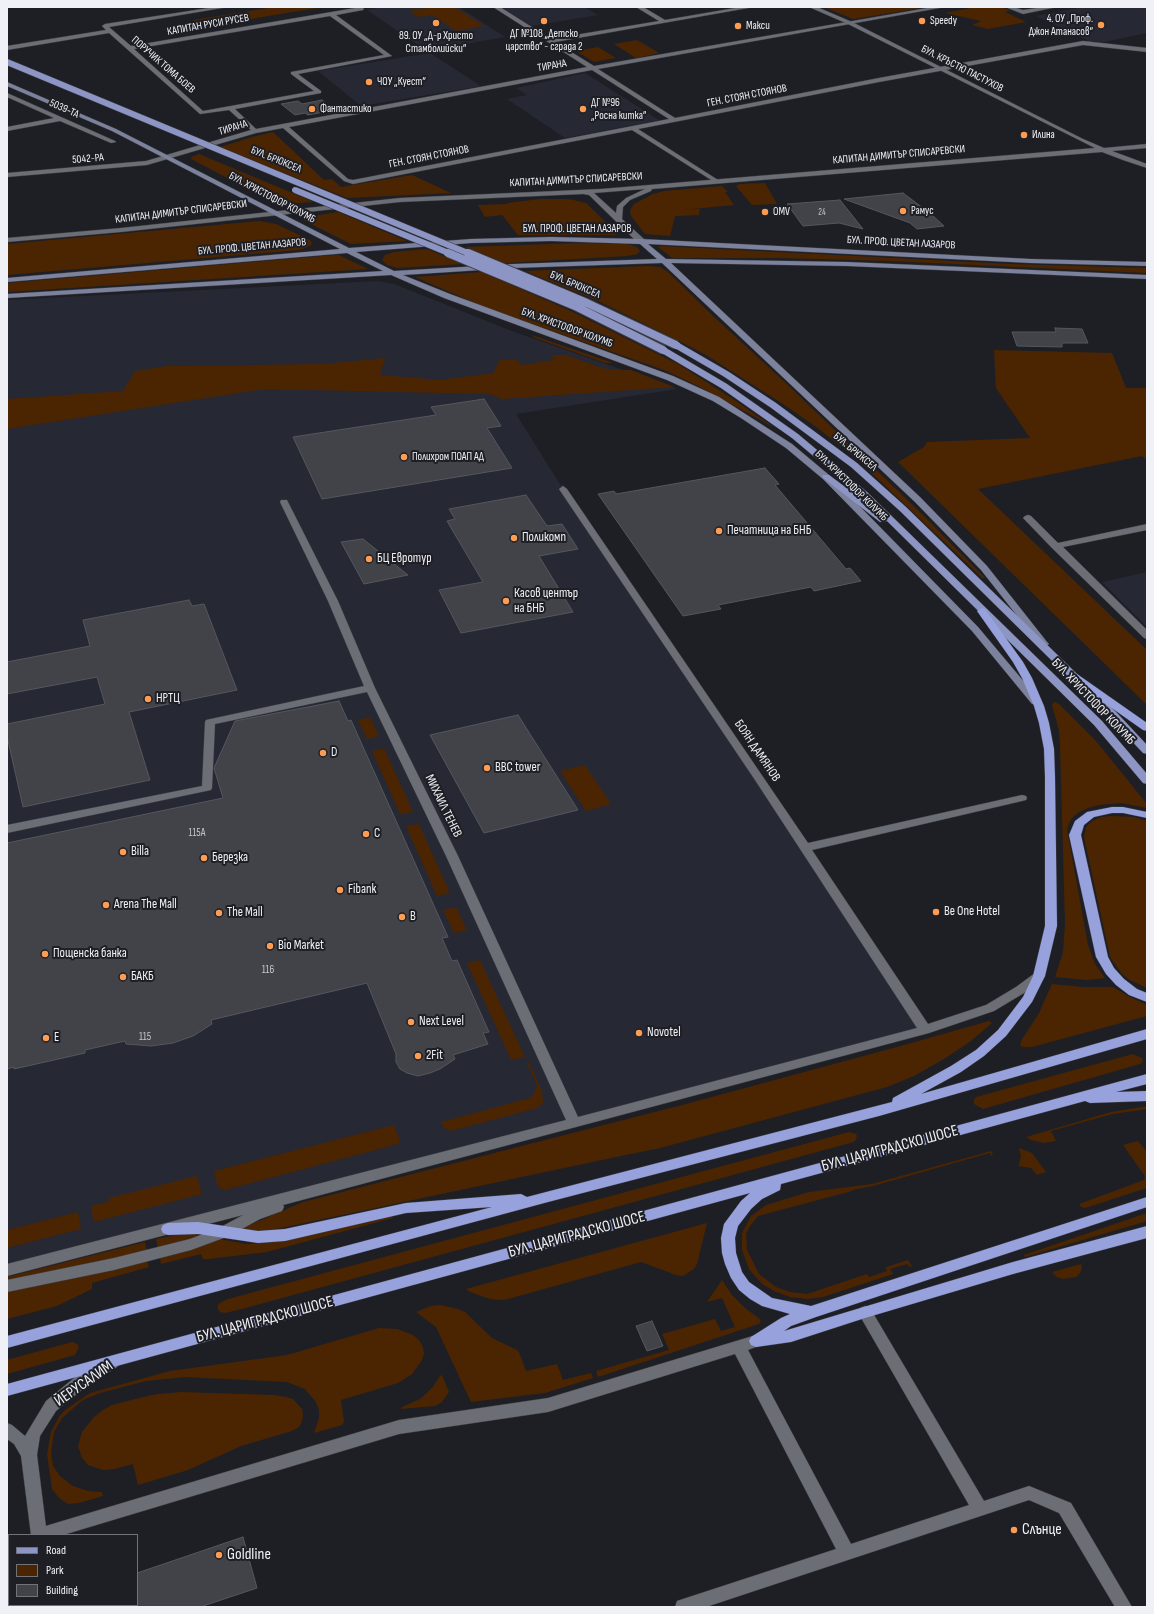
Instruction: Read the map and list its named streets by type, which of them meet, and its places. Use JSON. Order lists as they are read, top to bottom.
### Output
{
  "streets": {
    "highway": ["БУЛ. ЦАРИГРАДСКО ШОСЕ"],
    "main road": ["БУЛ. БРЮКСЕЛ", "БУЛ. ХРИСТОФОР КОЛУМБ", "БУЛ. ПРОФ. ЦВЕТАН ЛАЗАРОВ"],
    "street": [
      "КАПИТАН РУСИ РУСЕВ",
      "ПОРУЧИК ТОМА БОЕВ",
      "ТИРАНА",
      "БУЛ. КРЪСТЮ ПАСТУХОВ",
      "ГЕН. СТОЯН СТОЯНОВ",
      "5039-ТА",
      "КАПИТАН ДИМИТЪР СПИСАРЕВСКИ",
      "5042-РА",
      "БОЯН ДАМЯНОВ",
      "МИХАИЛ ТЕНЕВ",
      "ЙЕРУСАЛИМ"
    ]
  },
  "crossings": [
    ["КАПИТАН РУСИ РУСЕВ", "ПОРУЧИК ТОМА БОЕВ"],
    ["ТИРАНА", "БУЛ. КРЪСТЮ ПАСТУХОВ"],
    ["ТИРАНА", "ГЕН. СТОЯН СТОЯНОВ"],
    ["ТИРАНА", "5042-РА"],
    ["ТИРАНА", "БУЛ. ХРИСТОФОР КОЛУМБ"],
    ["БУЛ. КРЪСТЮ ПАСТУХОВ", "ГЕН. СТОЯН СТОЯНОВ"],
    ["БУЛ. КРЪСТЮ ПАСТУХОВ", "КАПИТАН ДИМИТЪР СПИСАРЕВСКИ"],
    ["КАПИТАН ДИМИТЪР СПИСАРЕВСКИ", "БУЛ. ХРИСТОФОР КОЛУМБ"],
    ["5042-РА", "БУЛ. ХРИСТОФОР КОЛУМБ"],
    ["БУЛ. БРЮКСЕЛ", "БУЛ. ХРИСТОФОР КОЛУМБ"],
    ["БУЛ. ХРИСТОФОР КОЛУМБ", "БУЛ. ПРОФ. ЦВЕТАН ЛАЗАРОВ"],
    ["БУЛ. ЦАРИГРАДСКО ШОСЕ", "ЙЕРУСАЛИМ"]
  ],
  "places": [
    "ДГ №108 „Детско царство“ - сграда 2",
    "Speedy",
    "89. ОУ „Д-р Христо Стамболийски“",
    "4. ОУ „Проф. Джон Атанасов“",
    "Макси",
    "ЧОУ „Куест“",
    "Фантастико",
    "ДГ №96 „Росна китка“",
    "Илина",
    "Рамус",
    "OMV",
    "Полихром ПОАП АД",
    "Печатница на БНБ",
    "Поликомп",
    "БЦ Евротур",
    "Касов център на БНБ",
    "НРТЦ",
    "D",
    "BBC tower",
    "C",
    "Billa",
    "Березка",
    "Fibank",
    "Arena The Mall",
    "Be One Hotel",
    "The Mall",
    "B",
    "Bio Market",
    "Пощенска банка",
    "БАКБ",
    "Next Level",
    "Novotel",
    "E",
    "2Fit",
    "Слънце",
    "Goldline"
  ],
  "house_numbers": [
    "24",
    "115А",
    "116",
    "115"
  ],
  "legend": ["Road", "Park", "Building"]
}
